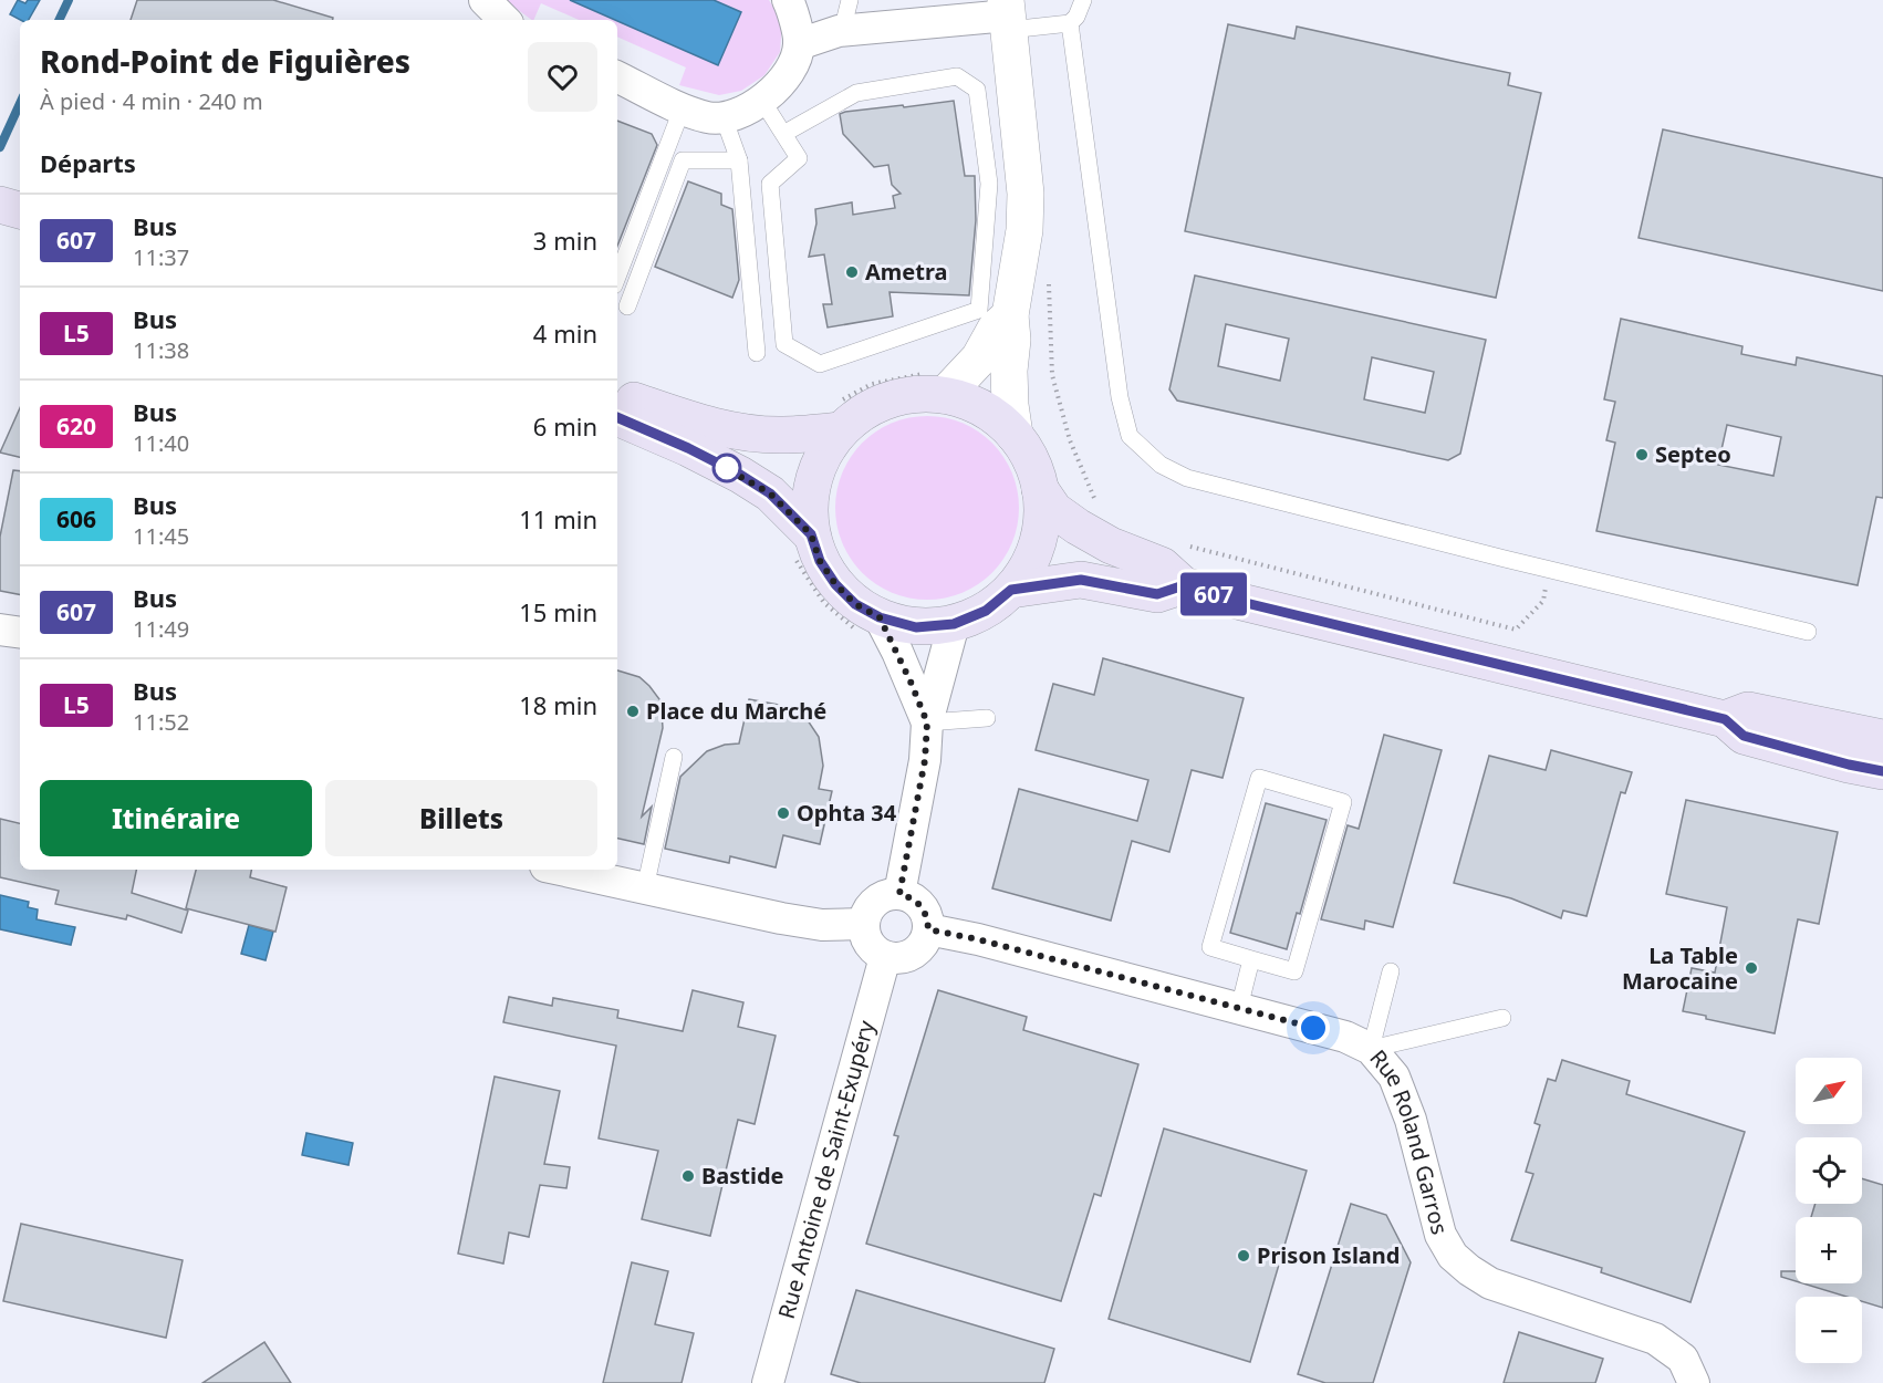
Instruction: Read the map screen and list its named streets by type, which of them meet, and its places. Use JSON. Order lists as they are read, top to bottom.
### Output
{
  "streets": {
    "street": ["Rue Roland Garros", "Rue Antoine de Saint-Exupéry"]
  },
  "crossings": [
    ["Rue Roland Garros", "Rue Antoine de Saint-Exupéry"]
  ],
  "places": [
    "Ametra",
    "Septeo",
    "Place du Marché",
    "Ophta 34",
    "La Table Marocaine",
    "Bastide",
    "Prison Island"
  ],
  "lines": ["bus line 607"],
  "north": "top right",
  "page": {
    "on_map": "607",
    "heading": [
      ["Rond-Point de Figuières", "À pied · 4 min · 240 m"],
      "Départs"
    ],
    "list": [
      {
        "mark": "607",
        "name": "Bus",
        "note": "11:37",
        "value": "3 min"
      },
      {
        "mark": "L5",
        "name": "Bus",
        "note": "11:38",
        "value": "4 min"
      },
      {
        "mark": "620",
        "name": "Bus",
        "note": "11:40",
        "value": "6 min"
      },
      {
        "mark": "606",
        "name": "Bus",
        "note": "11:45",
        "value": "11 min"
      },
      {
        "mark": "607",
        "name": "Bus",
        "note": "11:49",
        "value": "15 min"
      },
      {
        "mark": "L5",
        "name": "Bus",
        "note": "11:52",
        "value": "18 min"
      }
    ],
    "buttons": ["Itinéraire", "Billets"],
    "map_buttons": ["+", "−"]
  }
}
